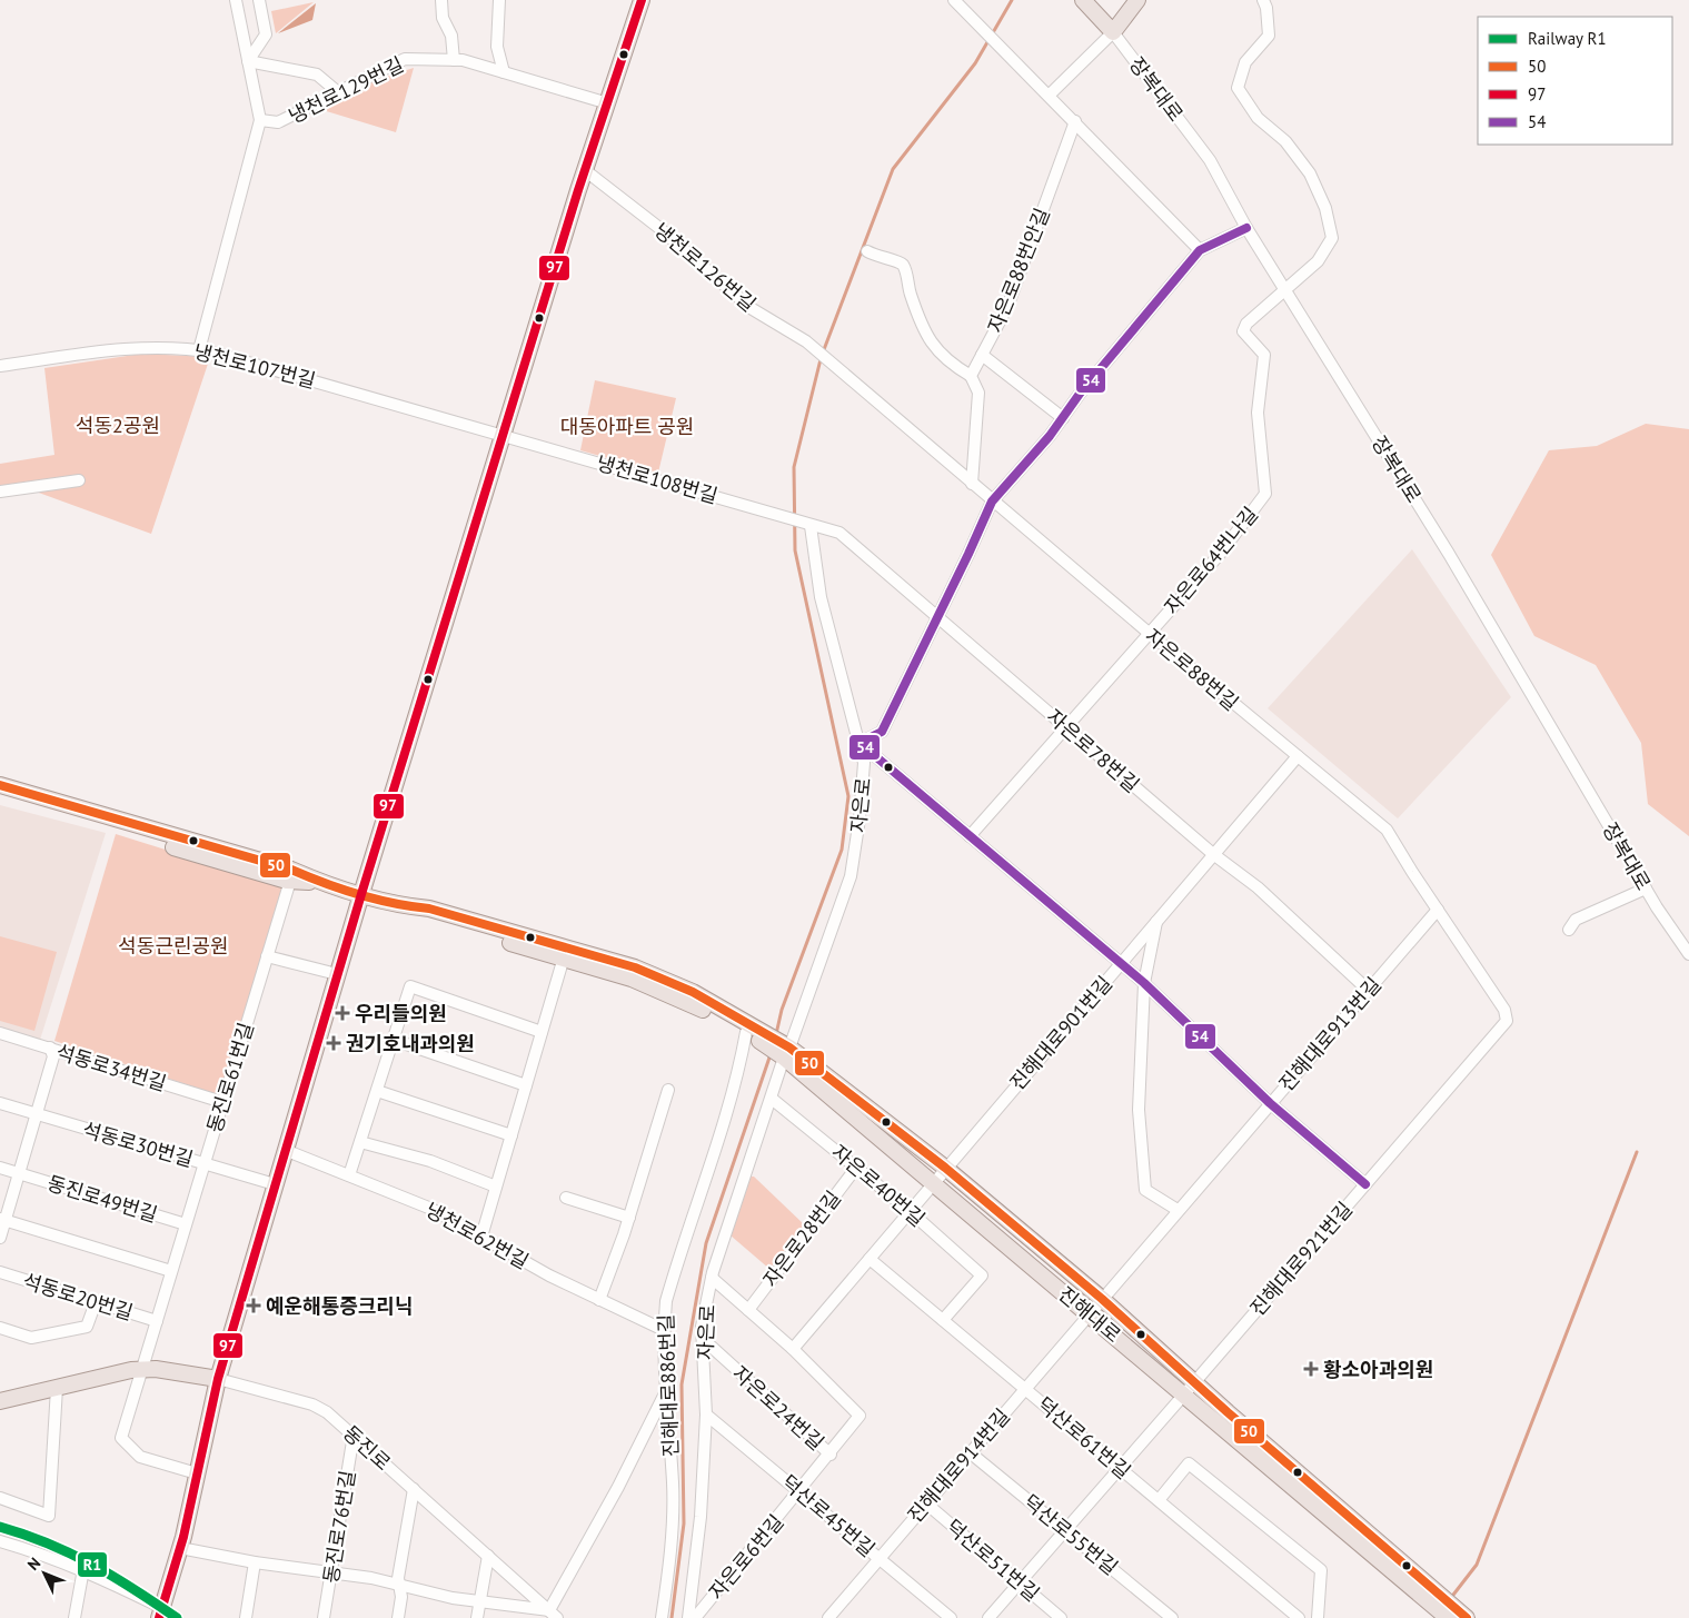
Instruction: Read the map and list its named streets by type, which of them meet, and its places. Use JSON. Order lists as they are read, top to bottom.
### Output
{
  "streets": {
    "main road": ["장복대로", "진해대로", "동진로"],
    "street": [
      "냉천로129번길",
      "냉천로126번길",
      "자은로88번안길",
      "냉천로107번길",
      "냉천로108번길",
      "자은로64번나길",
      "자은로88번길",
      "자은로78번길",
      "자은로",
      "진해대로901번길",
      "진해대로913번길",
      "석동로34번길",
      "동진로61번길",
      "석동로30번길",
      "자은로40번길",
      "동진로49번길",
      "냉천로62번길",
      "자은로28번길",
      "진해대로921번길",
      "석동로20번길",
      "진해대로886번길",
      "자은로24번길",
      "덕산로61번길",
      "진해대로914번길",
      "덕산로45번길",
      "동진로76번길",
      "덕산로55번길",
      "자은로6번길",
      "덕산로51번길"
    ]
  },
  "crossings": [
    ["장복대로", "자은로64번나길"],
    ["냉천로126번길", "자은로88번길"],
    ["냉천로107번길", "냉천로108번길"],
    ["냉천로108번길", "자은로78번길"],
    ["냉천로108번길", "자은로"],
    ["자은로64번나길", "자은로88번길"],
    ["자은로64번나길", "자은로78번길"],
    ["자은로88번길", "진해대로901번길"],
    ["자은로88번길", "진해대로913번길"],
    ["자은로88번길", "진해대로921번길"],
    ["자은로78번길", "자은로"],
    ["자은로78번길", "진해대로901번길"],
    ["자은로78번길", "진해대로913번길"],
    ["자은로", "자은로40번길"],
    ["자은로", "진해대로"],
    ["자은로", "자은로24번길"],
    ["자은로", "덕산로45번길"],
    ["진해대로901번길", "자은로40번길"],
    ["진해대로901번길", "진해대로"],
    ["진해대로901번길", "덕산로61번길"],
    ["진해대로901번길", "자은로6번길"],
    ["진해대로913번길", "진해대로"],
    ["진해대로913번길", "진해대로914번길"],
    ["석동로34번길", "동진로61번길"],
    ["동진로61번길", "석동로30번길"],
    ["동진로61번길", "동진로49번길"],
    ["동진로61번길", "석동로20번길"],
    ["동진로61번길", "동진로"],
    ["자은로40번길", "자은로28번길"],
    ["자은로40번길", "덕산로61번길"],
    ["냉천로62번길", "진해대로886번길"],
    ["진해대로921번길", "진해대로"],
    ["진해대로921번길", "덕산로61번길"],
    ["진해대로921번길", "덕산로55번길"],
    ["진해대로921번길", "덕산로51번길"],
    ["진해대로", "진해대로914번길"],
    ["자은로24번길", "자은로6번길"],
    ["덕산로61번길", "진해대로914번길"],
    ["동진로", "동진로76번길"],
    ["진해대로914번길", "덕산로45번길"],
    ["진해대로914번길", "덕산로55번길"],
    ["진해대로914번길", "덕산로51번길"],
    ["덕산로45번길", "자은로6번길"]
  ],
  "parks": ["석동2공원", "대동아파트 공원", "석동근린공원"],
  "places": {
    "health": [
      "우리들의원",
      "권기호내과의원",
      "예운해통증크리닉",
      "황소아과의원"
    ]
  },
  "lines": [
    "transit line 97",
    "transit line 54",
    "transit line 50",
    "rail line R1"
  ],
  "legend": [
    "Railway R1",
    "50",
    "97",
    "54"
  ],
  "north": "top left"
}
